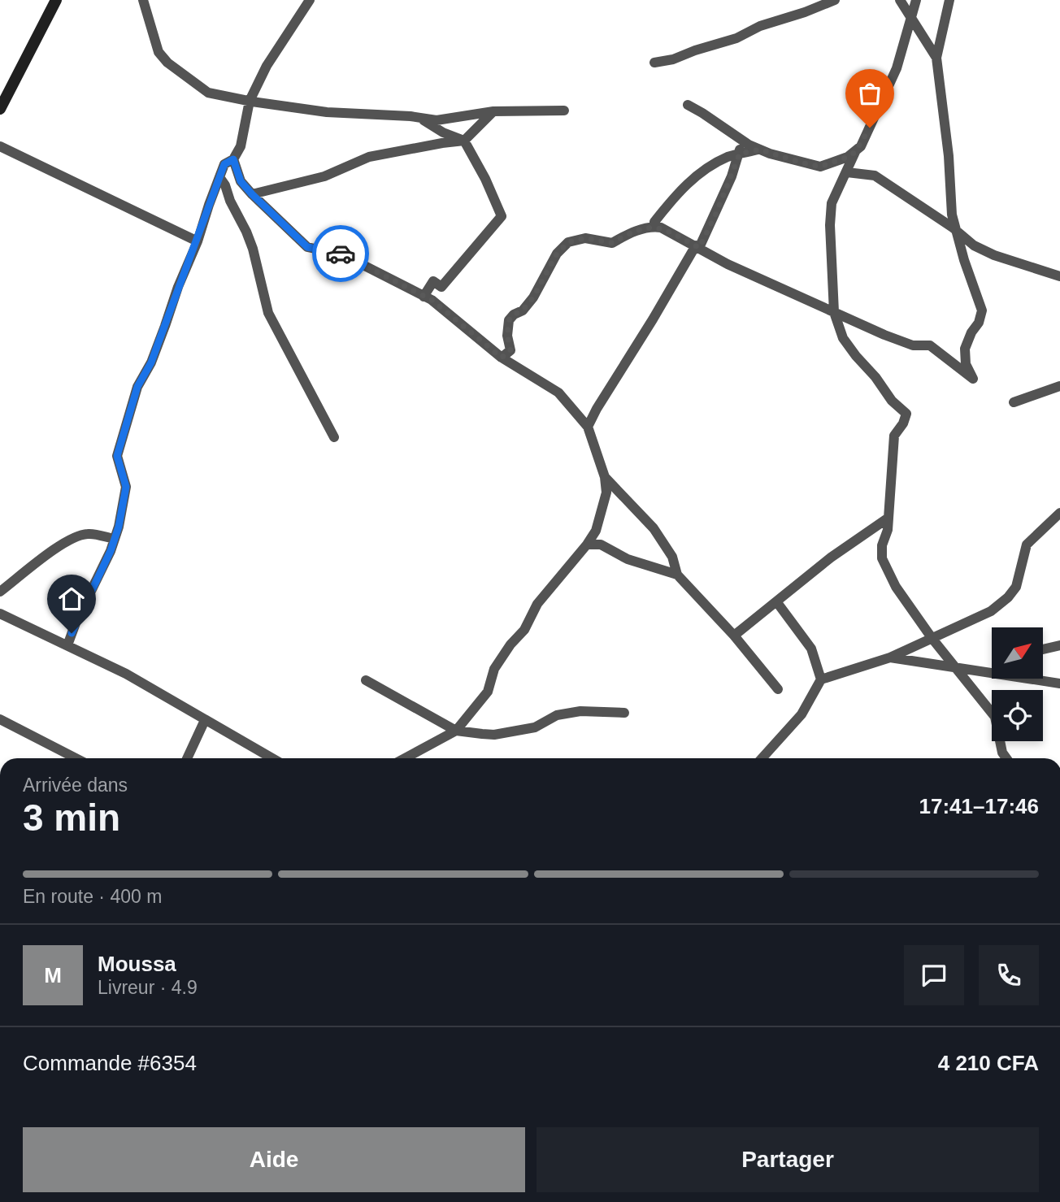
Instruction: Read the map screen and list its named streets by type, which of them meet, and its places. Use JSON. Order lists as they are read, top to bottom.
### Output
{
  "north": "top right",
  "page": {
    "heading": ["3 min", "Arrivée dans", "17:41–17:46"],
    "panel": [
      "Moussa",
      "Livreur · 4.9",
      "Commande #6354",
      "4 210 CFA"
    ],
    "bar": "En route · 400 m",
    "round": "M",
    "buttons": ["Aide", "Partager"]
  }
}
